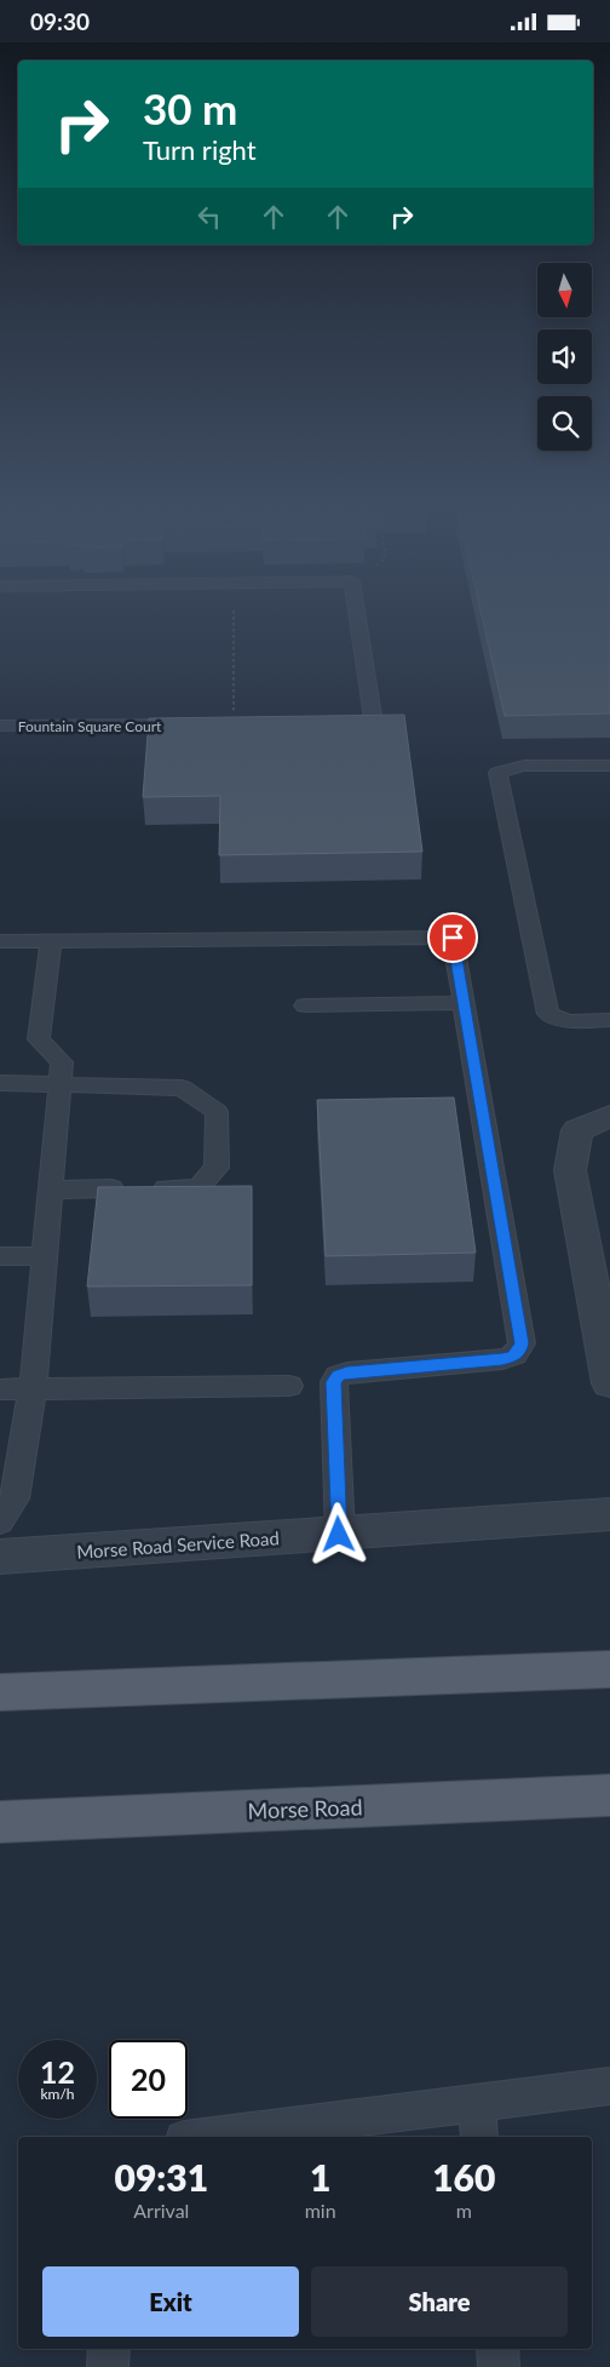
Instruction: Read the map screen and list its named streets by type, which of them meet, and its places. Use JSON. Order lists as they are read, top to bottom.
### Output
{
  "streets": {
    "main road": ["Morse Road"],
    "street": ["Morse Road Service Road"],
    "lane": ["Fountain Square Court"]
  },
  "north": "bottom",
  "page": {
    "status": "09:30",
    "turn": ["30 m", "Turn right"],
    "speed": "12 km/h",
    "limit": "20",
    "eta": [
      "09:31",
      "Arrival",
      "1",
      "min",
      "160",
      "m"
    ],
    "buttons": ["Exit", "Share"]
  }
}
